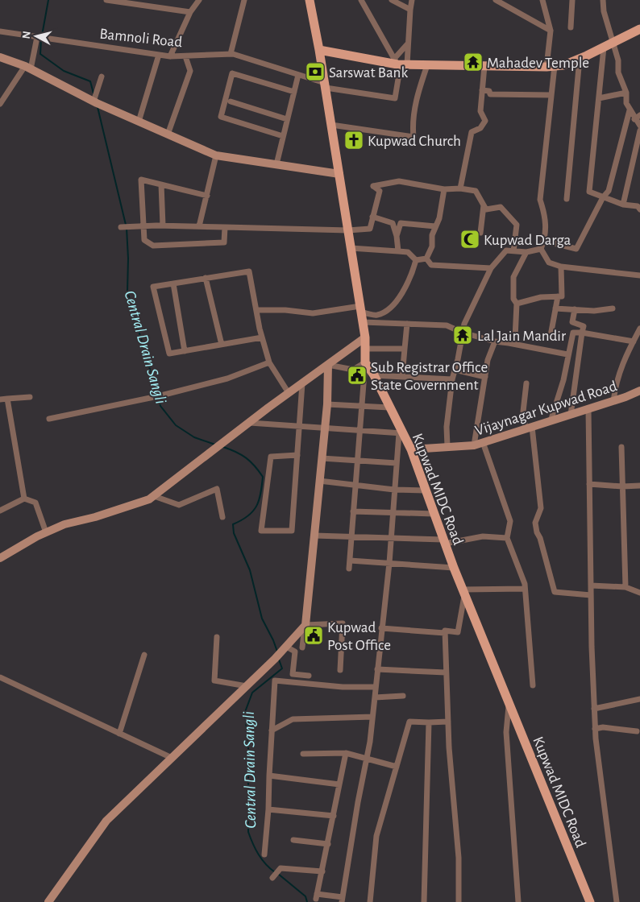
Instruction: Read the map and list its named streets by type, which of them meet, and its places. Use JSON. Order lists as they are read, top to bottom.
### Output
{
  "streets": {
    "main road": ["Kupwad MIDC Road"],
    "street": ["Bamnoli Road", "Vijaynagar Kupwad Road"]
  },
  "crossings": [
    ["Vijaynagar Kupwad Road", "Kupwad MIDC Road"]
  ],
  "water": ["Central Drain Sangli"],
  "places": {
    "temple": ["Mahadev Temple", "Lal Jain Mandir"],
    "bank": ["Sarswat Bank"],
    "church": ["Kupwad Church"],
    "mosque": ["Kupwad Darga"],
    "public building": ["Sub Registrar Office State Government", "Kupwad Post Office"]
  },
  "north": "left"
}
